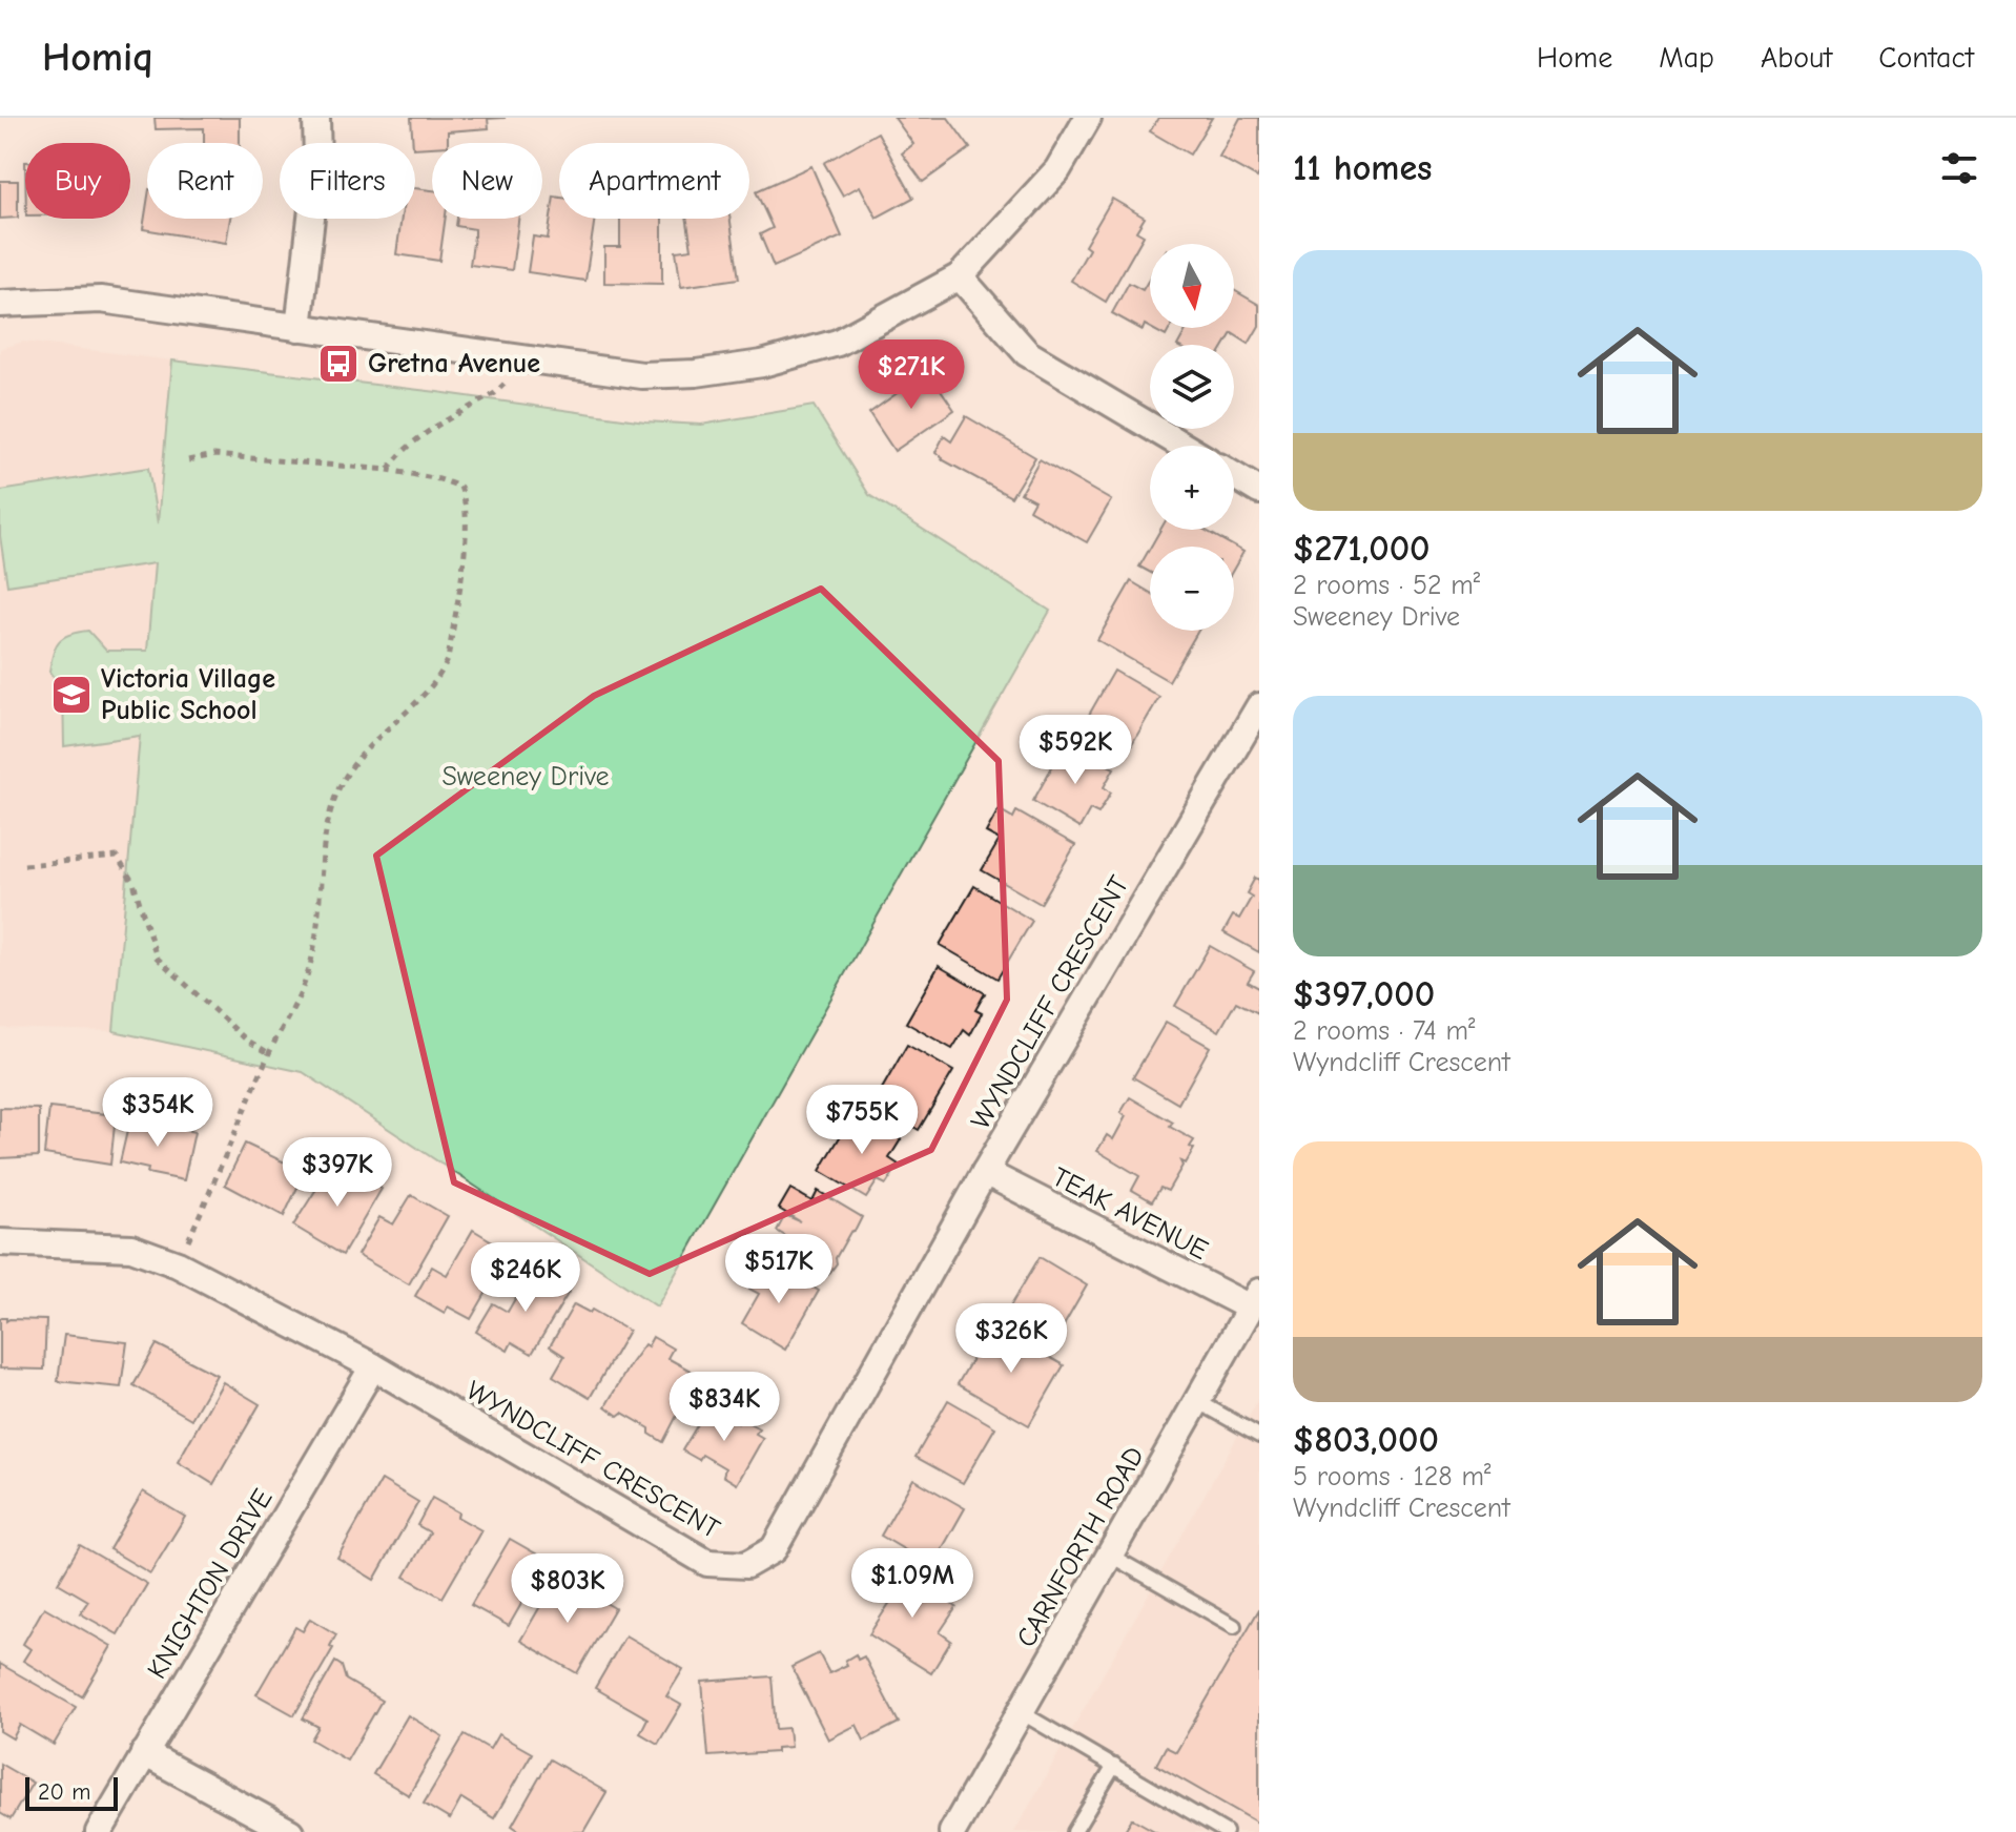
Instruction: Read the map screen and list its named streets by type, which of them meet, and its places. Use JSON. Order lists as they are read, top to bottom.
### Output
{
  "streets": {
    "street": [
      "WYNDCLIFF CRESCENT",
      "TEAK AVENUE",
      "CARNFORTH ROAD",
      "KNIGHTON DRIVE"
    ]
  },
  "crossings": [
    ["WYNDCLIFF CRESCENT", "TEAK AVENUE"],
    ["WYNDCLIFF CRESCENT", "KNIGHTON DRIVE"],
    ["TEAK AVENUE", "CARNFORTH ROAD"]
  ],
  "parks": ["Sweeney Drive"],
  "places": {
    "bus stop": ["Gretna Avenue"],
    "school or university": ["Victoria Village Public School"]
  },
  "scale_bar": "20 m",
  "north": "bottom",
  "page": {
    "header": "Homiq",
    "nav": [
      "Home",
      "Map",
      "About",
      "Contact"
    ],
    "heading": "11 homes",
    "chip": [
      "Buy",
      "Rent",
      "Filters",
      "New",
      "Apartment"
    ],
    "list": [
      {
        "name": "$271,000",
        "note": "2 rooms · 52 m² · Sweeney Drive"
      },
      {
        "name": "$397,000",
        "note": "2 rooms · 74 m² · Wyndcliff Crescent"
      },
      {
        "name": "$803,000",
        "note": "5 rooms · 128 m² · Wyndcliff Crescent"
      }
    ],
    "map_buttons": ["+", "−"],
    "price": [
      "$271K",
      "$592K",
      "$354K",
      "$755K",
      "$397K",
      "$517K",
      "$246K",
      "$326K",
      "$834K",
      "$1.09M",
      "$803K"
    ],
    "scale": "20 m"
  }
}
